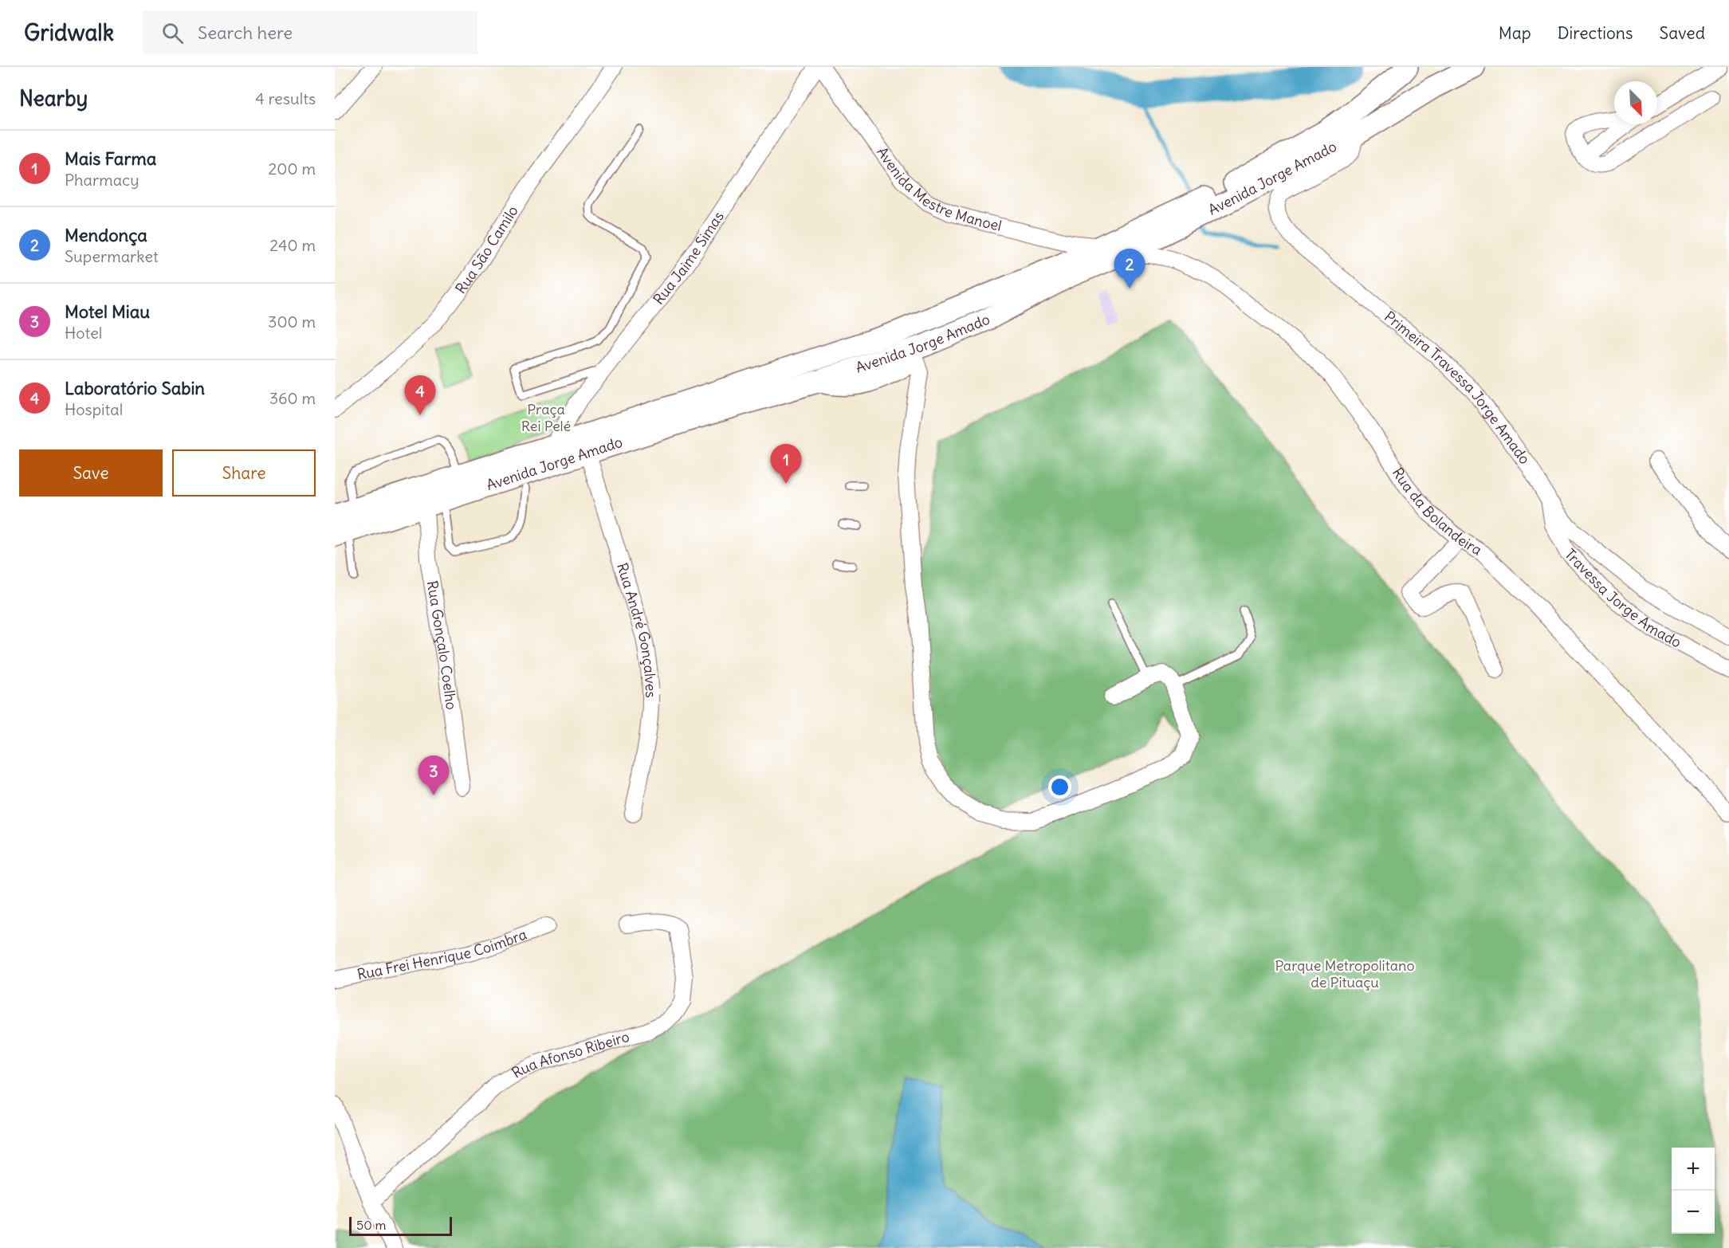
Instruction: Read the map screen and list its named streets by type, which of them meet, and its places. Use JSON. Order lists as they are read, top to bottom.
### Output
{
  "streets": {
    "main road": ["Avenida Jorge Amado"],
    "street": [
      "Avenida Mestre Manoel",
      "Rua São Camilo",
      "Rua Jaime Simas",
      "Primeira Travessa Jorge Amado",
      "Rua da Bolandeira",
      "Travessa Jorge Amado",
      "Rua André Gonçalves",
      "Rua Gonçalo Coelho",
      "Rua Frei Henrique Coimbra",
      "Rua Afonso Ribeiro"
    ]
  },
  "crossings": [
    ["Avenida Jorge Amado", "Avenida Mestre Manoel"],
    ["Avenida Jorge Amado", "Rua Jaime Simas"],
    ["Avenida Jorge Amado", "Primeira Travessa Jorge Amado"],
    ["Avenida Jorge Amado", "Rua da Bolandeira"],
    ["Avenida Jorge Amado", "Rua André Gonçalves"],
    ["Avenida Jorge Amado", "Rua Gonçalo Coelho"],
    ["Primeira Travessa Jorge Amado", "Travessa Jorge Amado"]
  ],
  "parks": ["Praça Rei Pelé", "Parque Metropolitano de Pituaçu"],
  "scale_bar": "50 m",
  "north": "bottom right",
  "page": {
    "header": "Gridwalk",
    "search": "Search here",
    "nav": ["Map", "Directions", "Saved"],
    "heading": ["Nearby", "4 results"],
    "list": [
      {
        "mark": "1",
        "name": "Mais Farma",
        "note": "Pharmacy",
        "value": "200 m"
      },
      {
        "mark": "2",
        "name": "Mendonça",
        "note": "Supermarket",
        "value": "240 m"
      },
      {
        "mark": "3",
        "name": "Motel Miau",
        "note": "Hotel",
        "value": "300 m"
      },
      {
        "mark": "4",
        "name": "Laboratório Sabin",
        "note": "Hospital",
        "value": "360 m"
      }
    ],
    "pins": [
      "2",
      "4",
      "1",
      "3"
    ],
    "buttons": ["Save", "Share"],
    "map_buttons": ["+", "−"],
    "scale": "50 m"
  }
}
